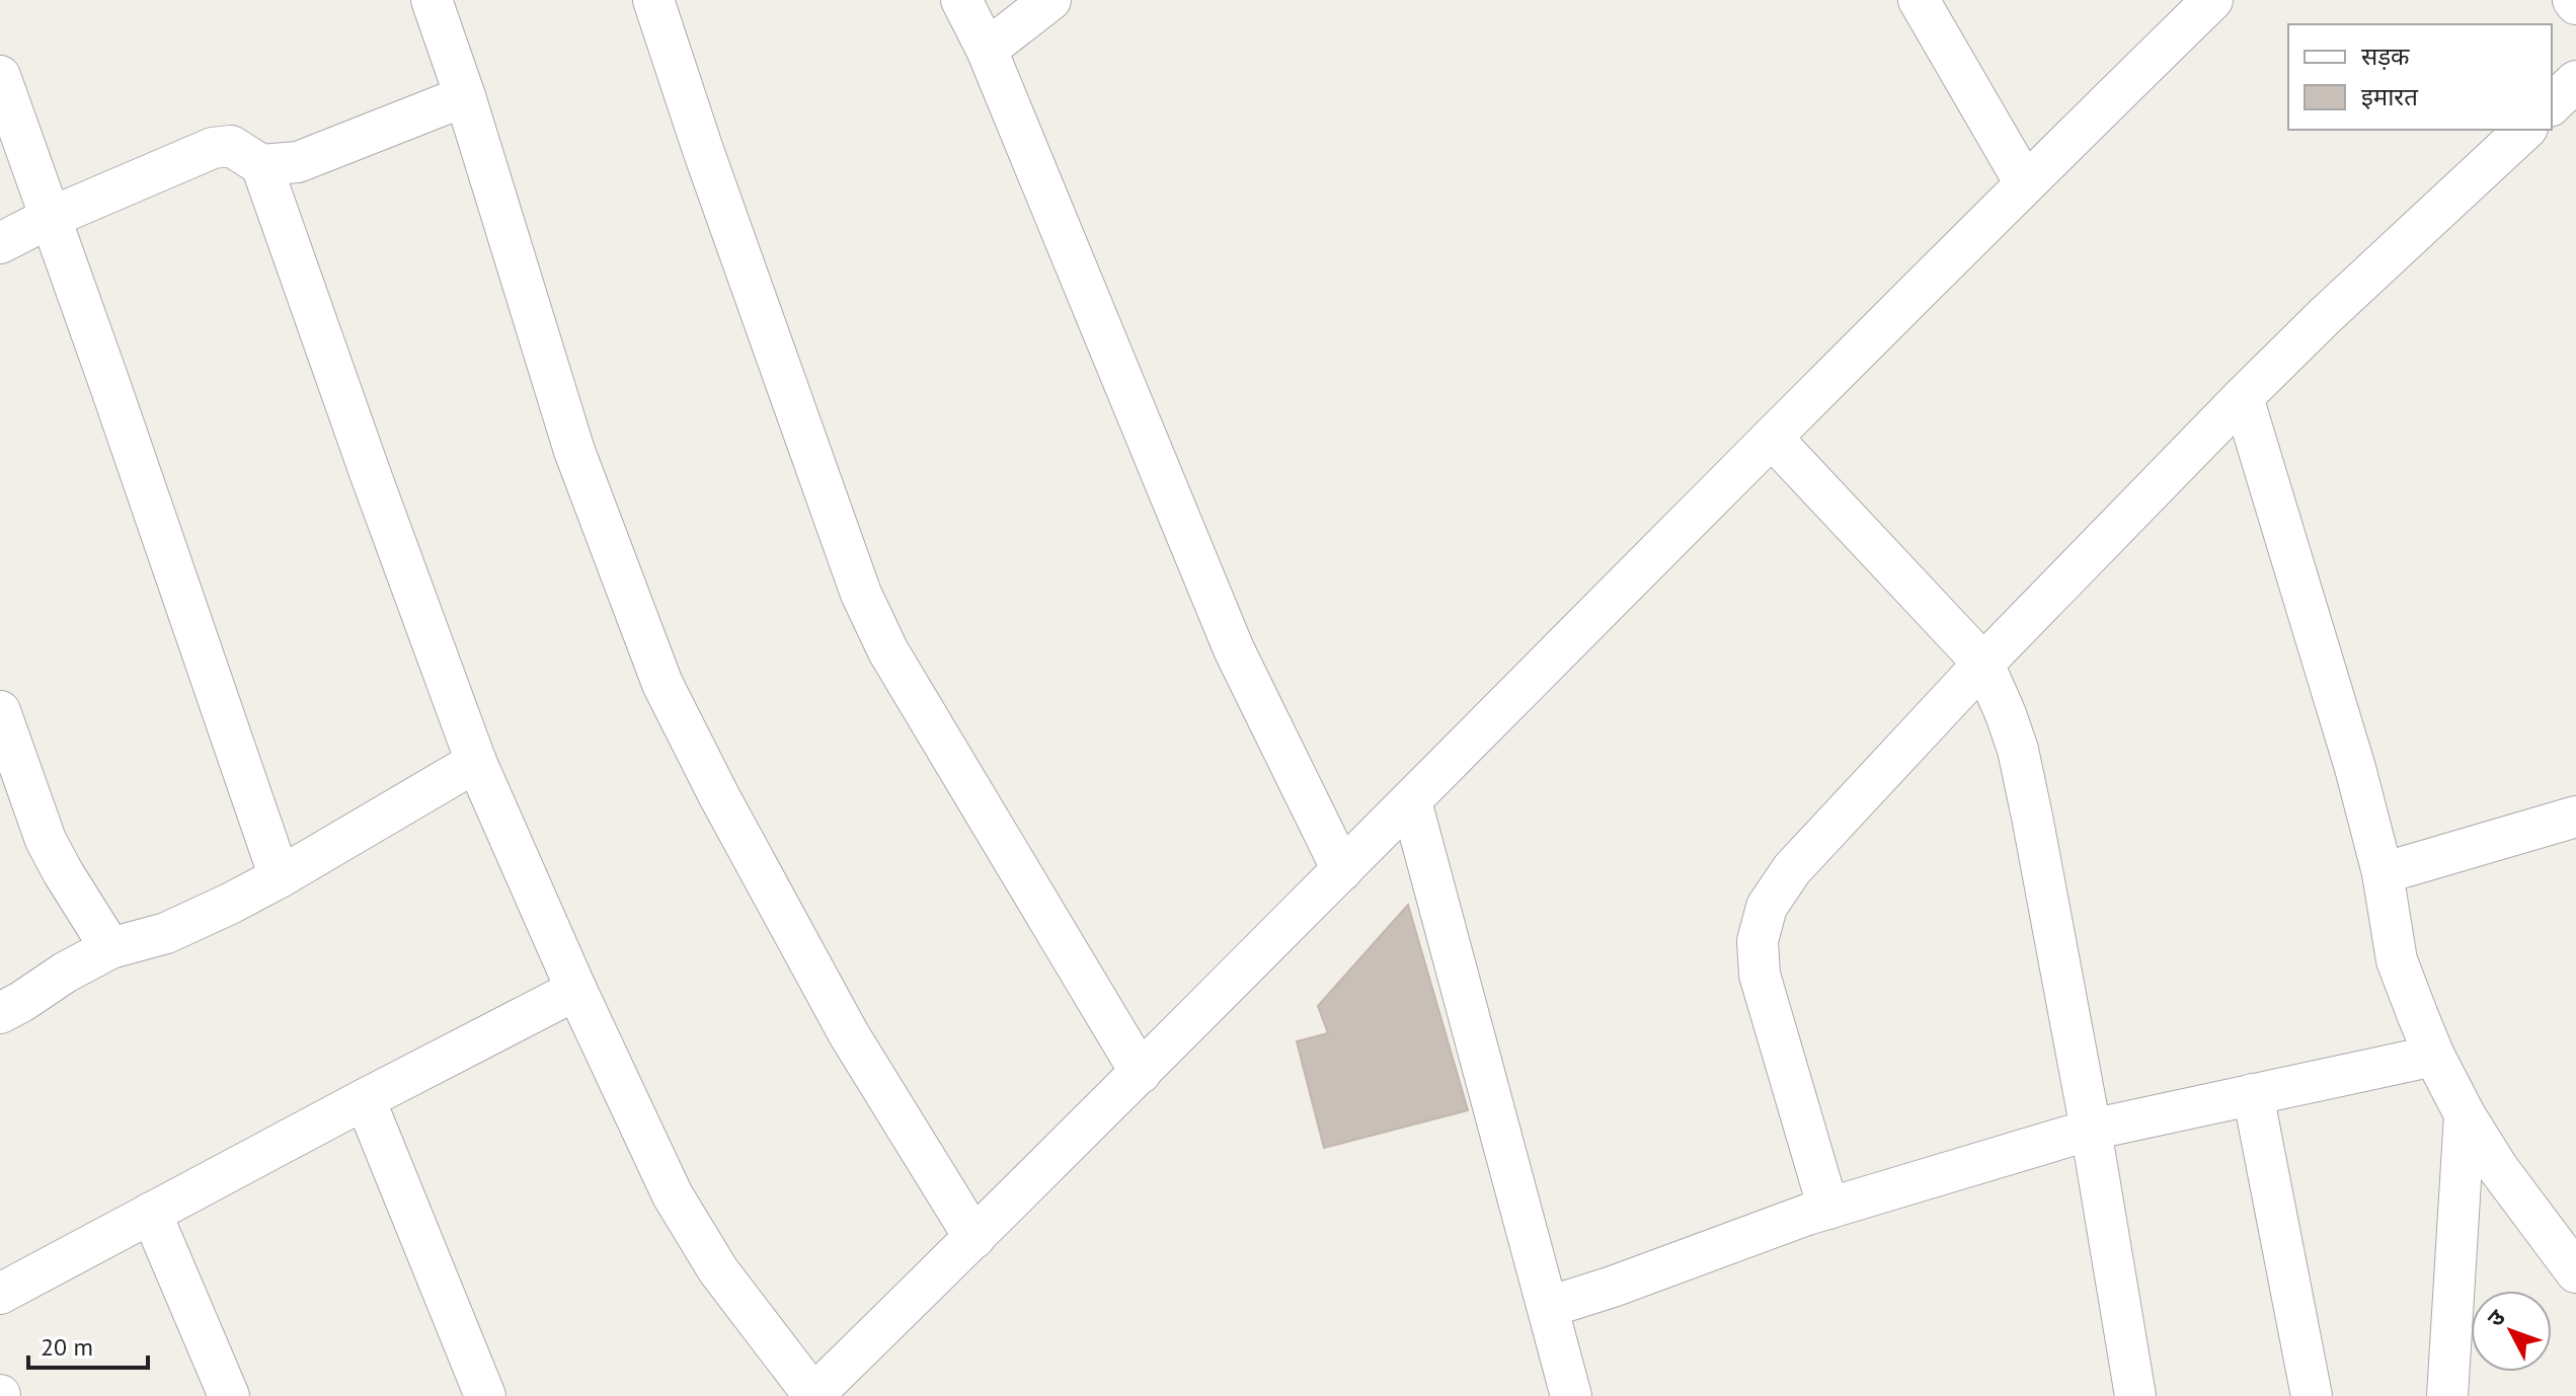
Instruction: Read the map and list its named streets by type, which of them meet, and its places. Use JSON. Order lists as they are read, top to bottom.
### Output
{
  "legend": ["सड़क", "इमारत"],
  "scale_bar": "20 m",
  "north": "top left"
}
